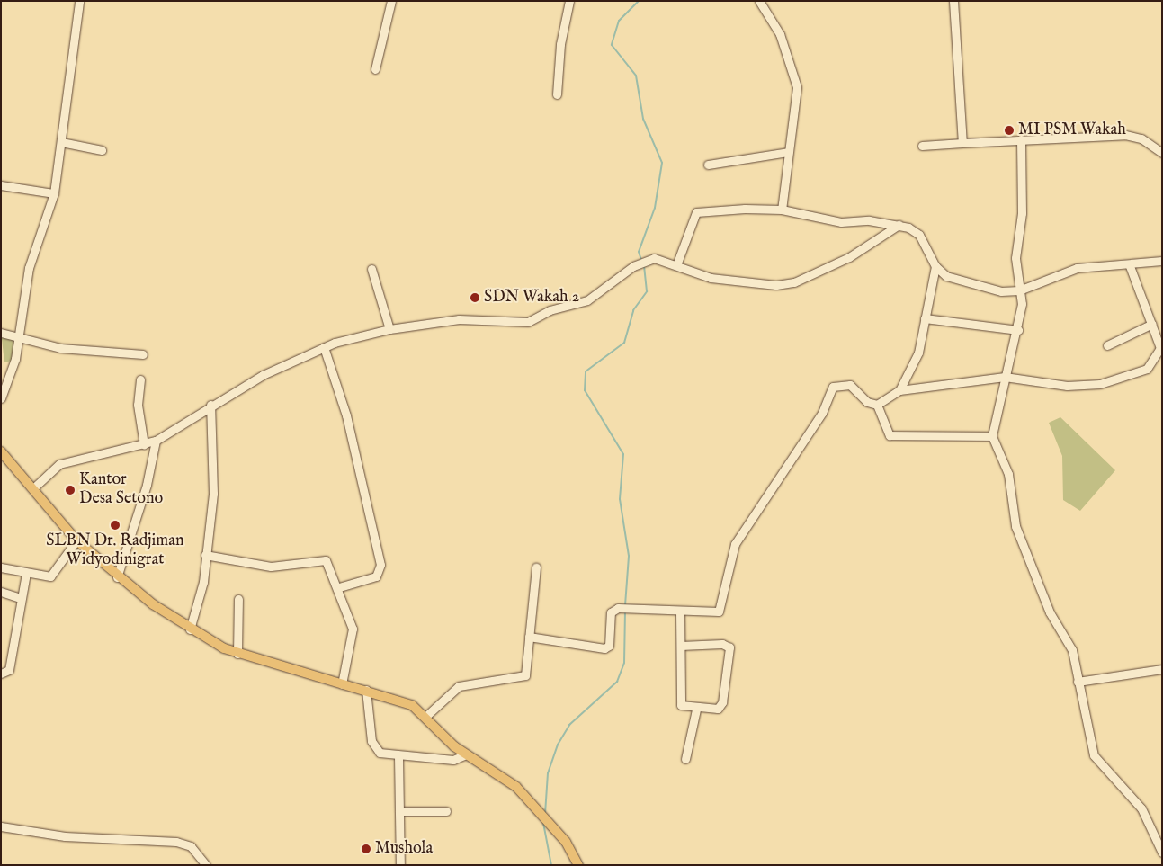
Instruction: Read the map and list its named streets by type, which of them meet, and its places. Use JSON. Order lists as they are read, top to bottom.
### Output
{
  "places": [
    "MI PSM Wakah",
    "SDN Wakah 2",
    "Kantor Desa Setono",
    "SLBN Dr. Radjiman Widyodinigrat",
    "Mushola"
  ]
}
